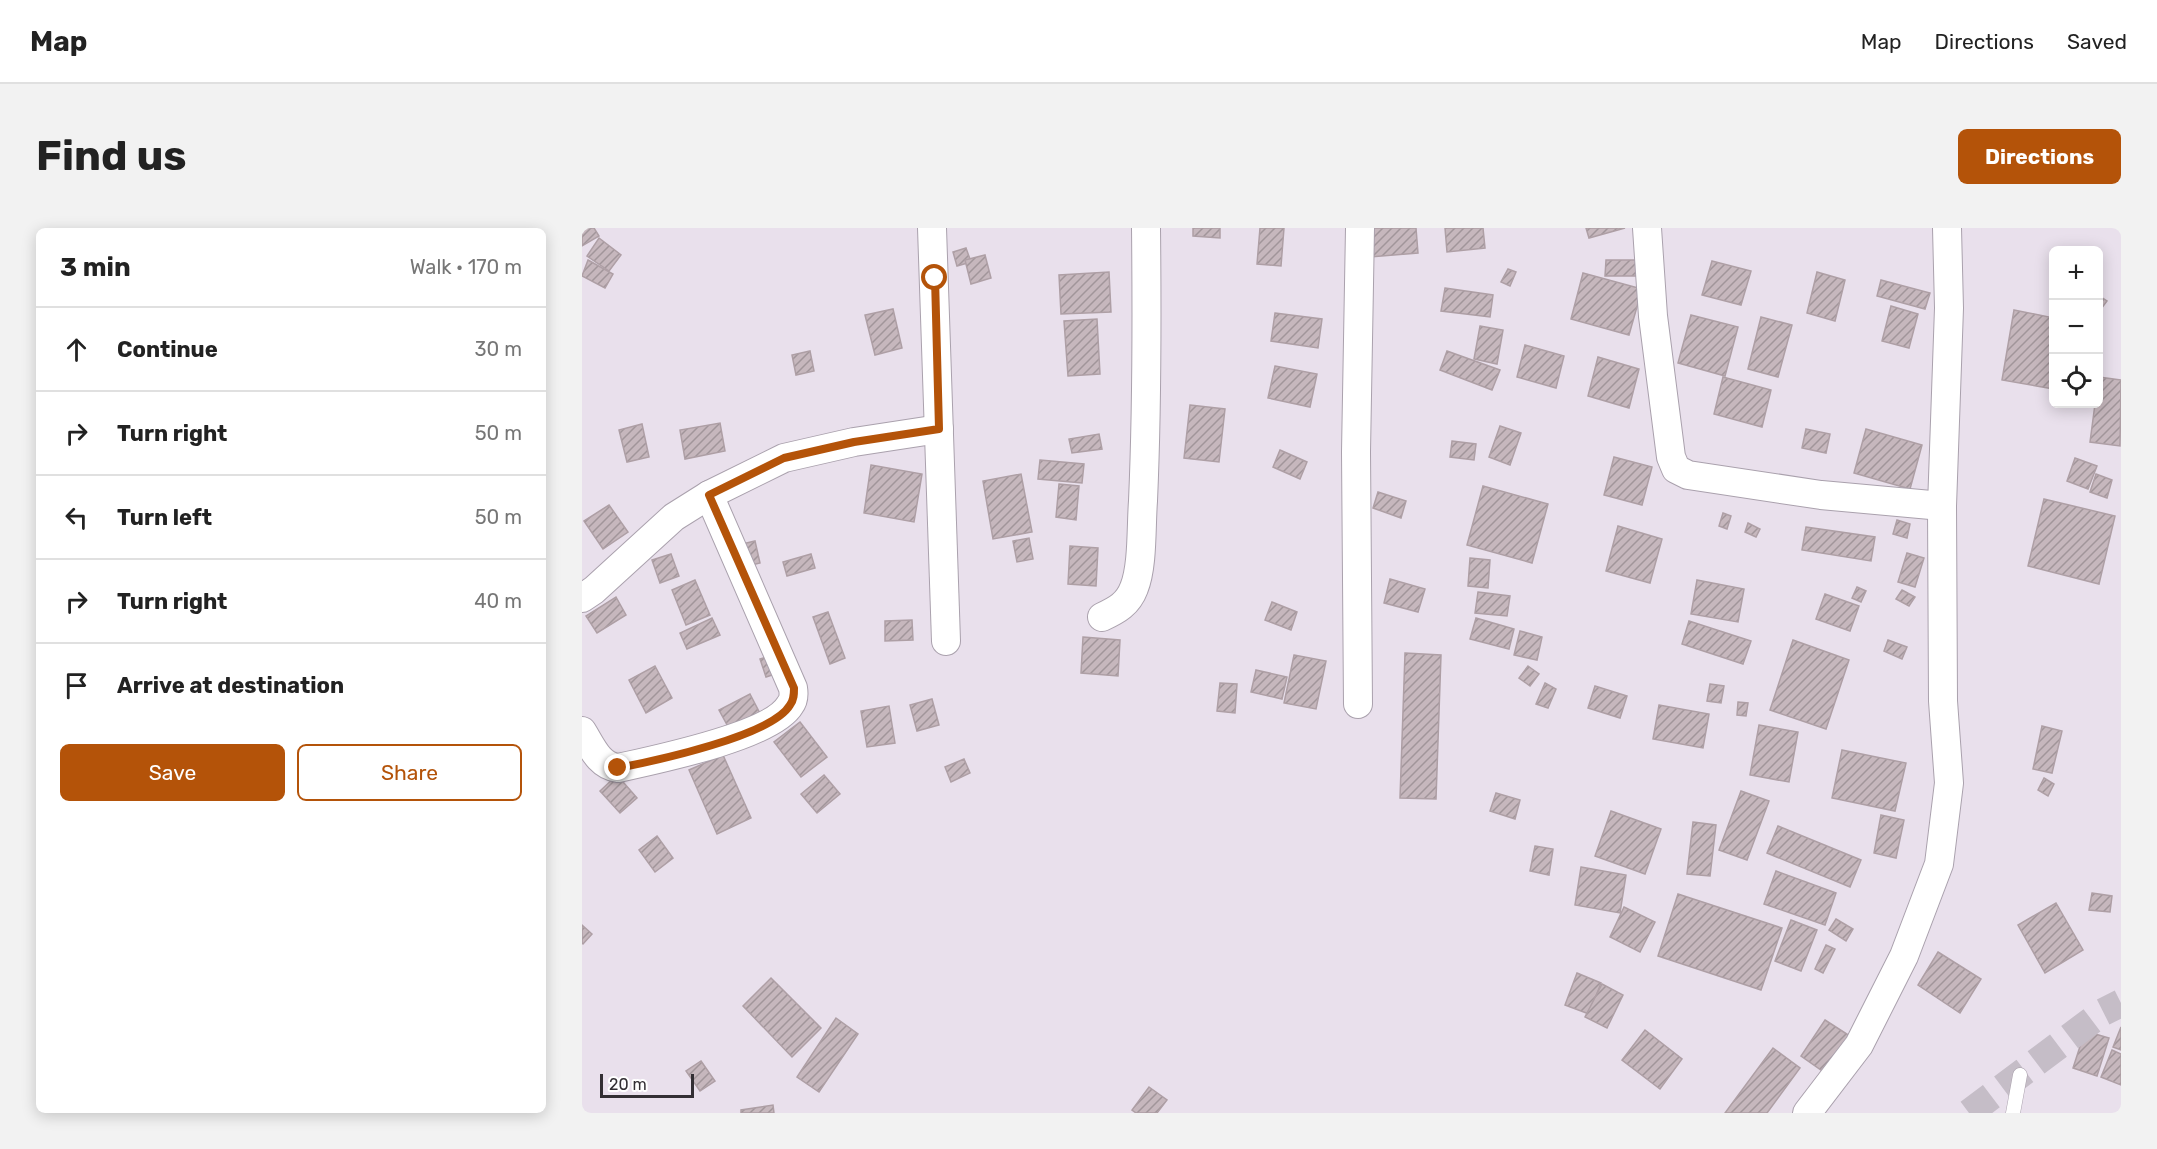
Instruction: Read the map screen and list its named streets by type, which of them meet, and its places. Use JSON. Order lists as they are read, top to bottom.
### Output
{
  "scale_bar": "20 m",
  "page": {
    "header": "Map",
    "nav": ["Map", "Directions", "Saved"],
    "buttons": [
      "Directions",
      ["Save", "Share"]
    ],
    "title": "Find us",
    "heading": ["3 min", "Walk · 170 m"],
    "map_buttons": ["+", "−"],
    "list": [
      ["Continue", "30 m"],
      ["Turn right", "50 m"],
      ["Turn left", "50 m"],
      ["Turn right", "40 m"],
      "Arrive at destination"
    ],
    "scale": "20 m"
  }
}
